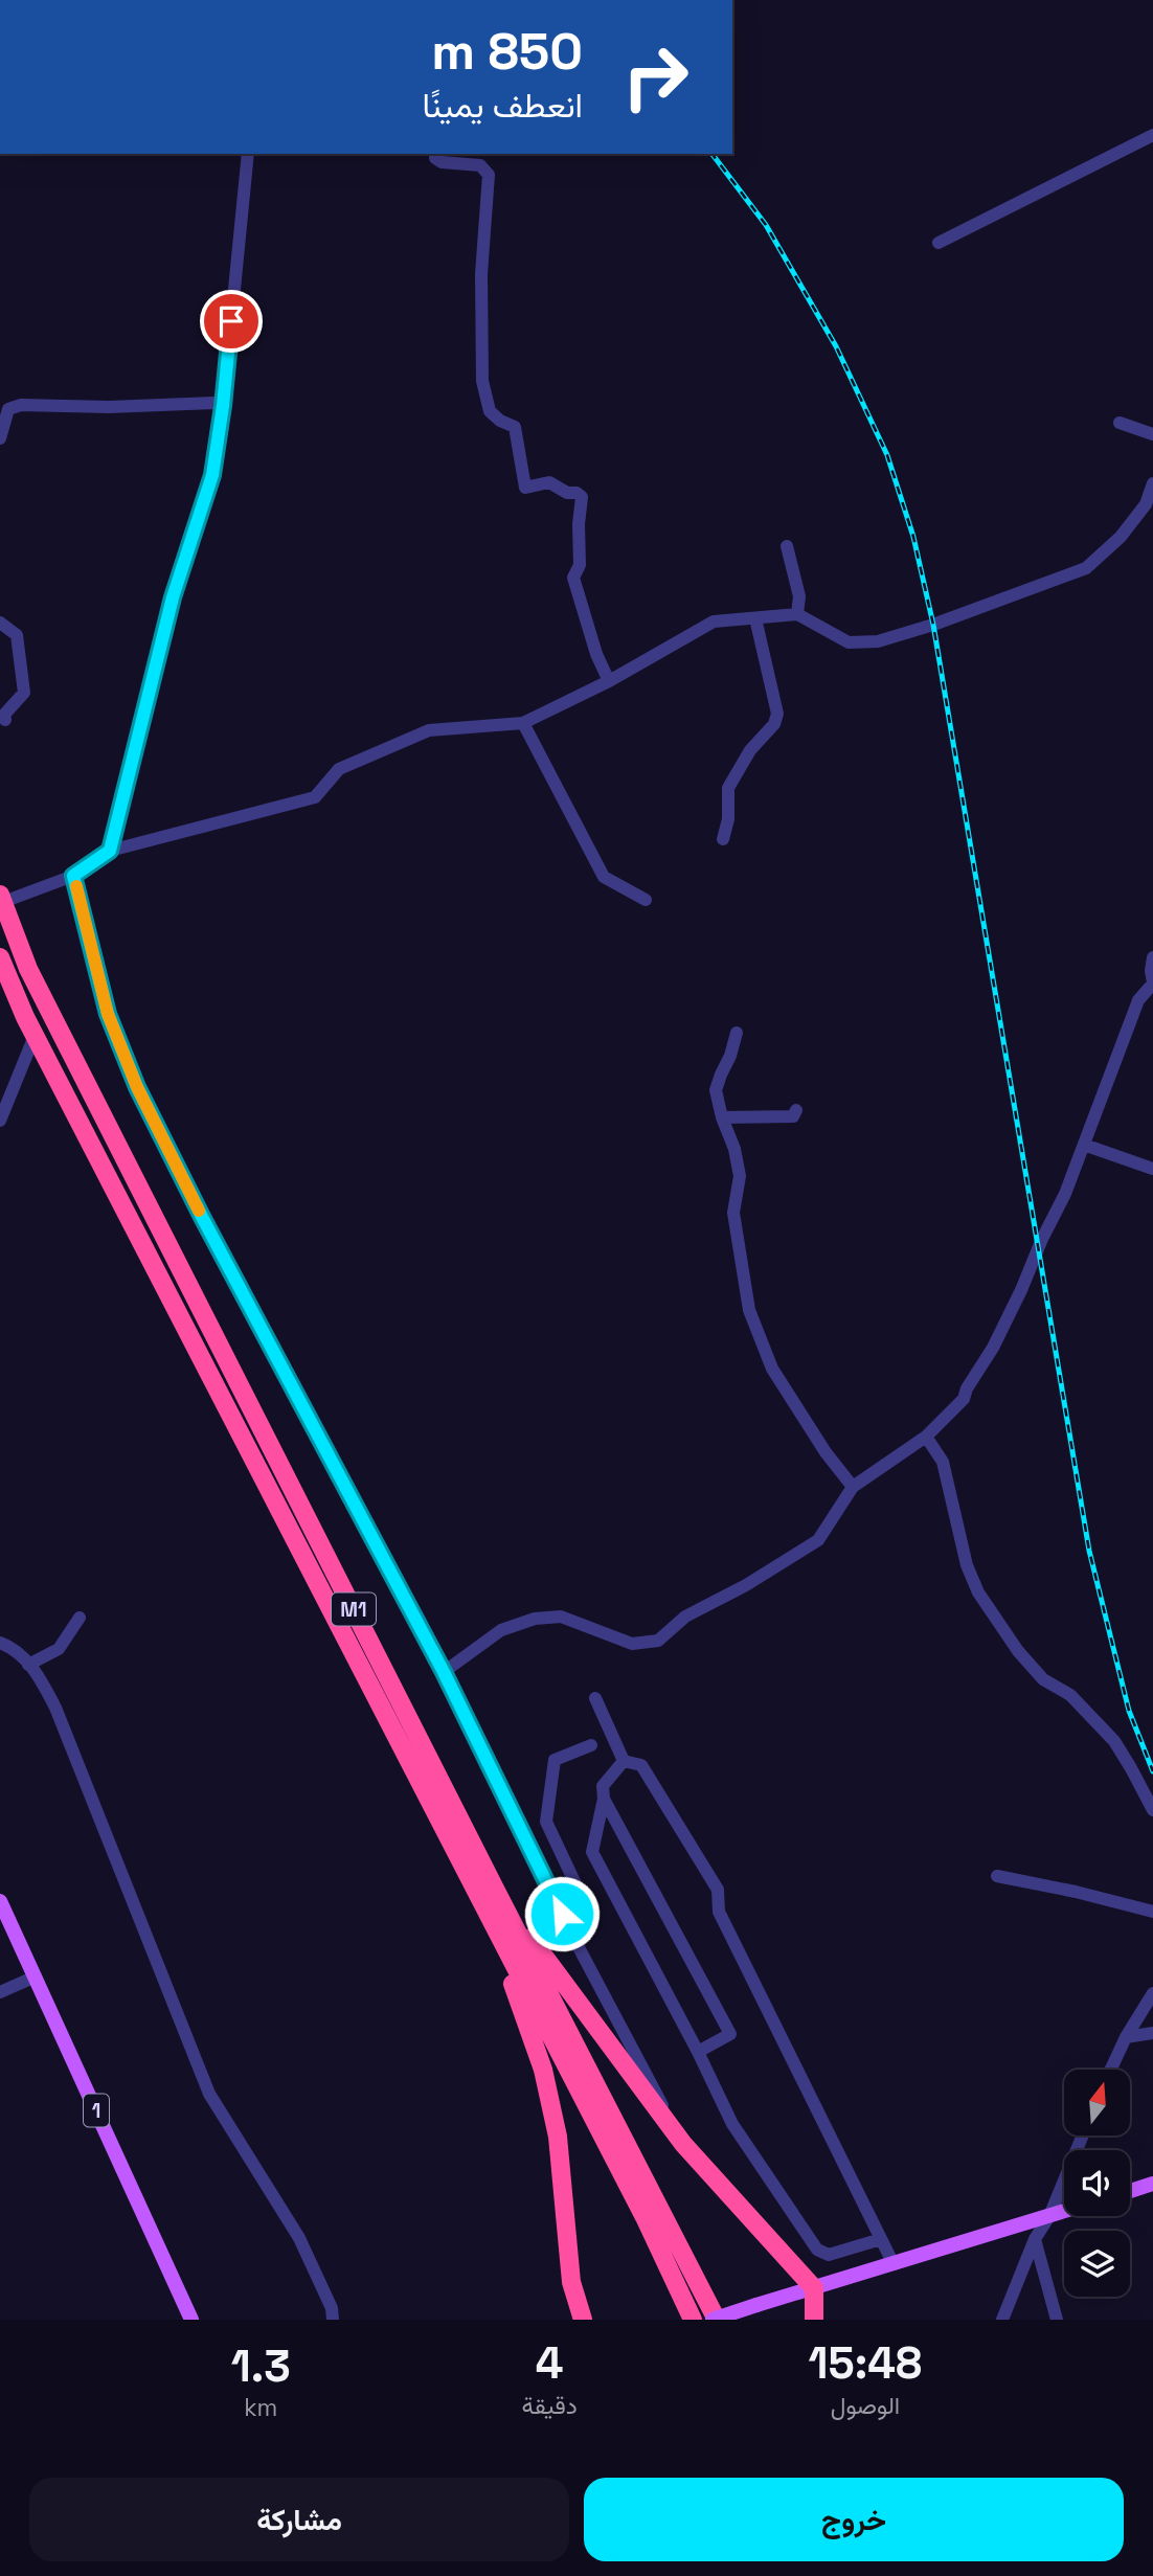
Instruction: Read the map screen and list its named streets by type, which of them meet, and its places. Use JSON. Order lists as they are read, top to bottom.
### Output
{
  "streets": {
    "highway": ["M1"],
    "main road": ["1"]
  },
  "north": "top",
  "page": {
    "turn": ["850 m", "انعطف يمينًا"],
    "eta": [
      "15:48",
      "الوصول",
      "4",
      "دقيقة",
      "1.3",
      "km"
    ],
    "buttons": ["خروج", "مشاركة"]
  }
}
